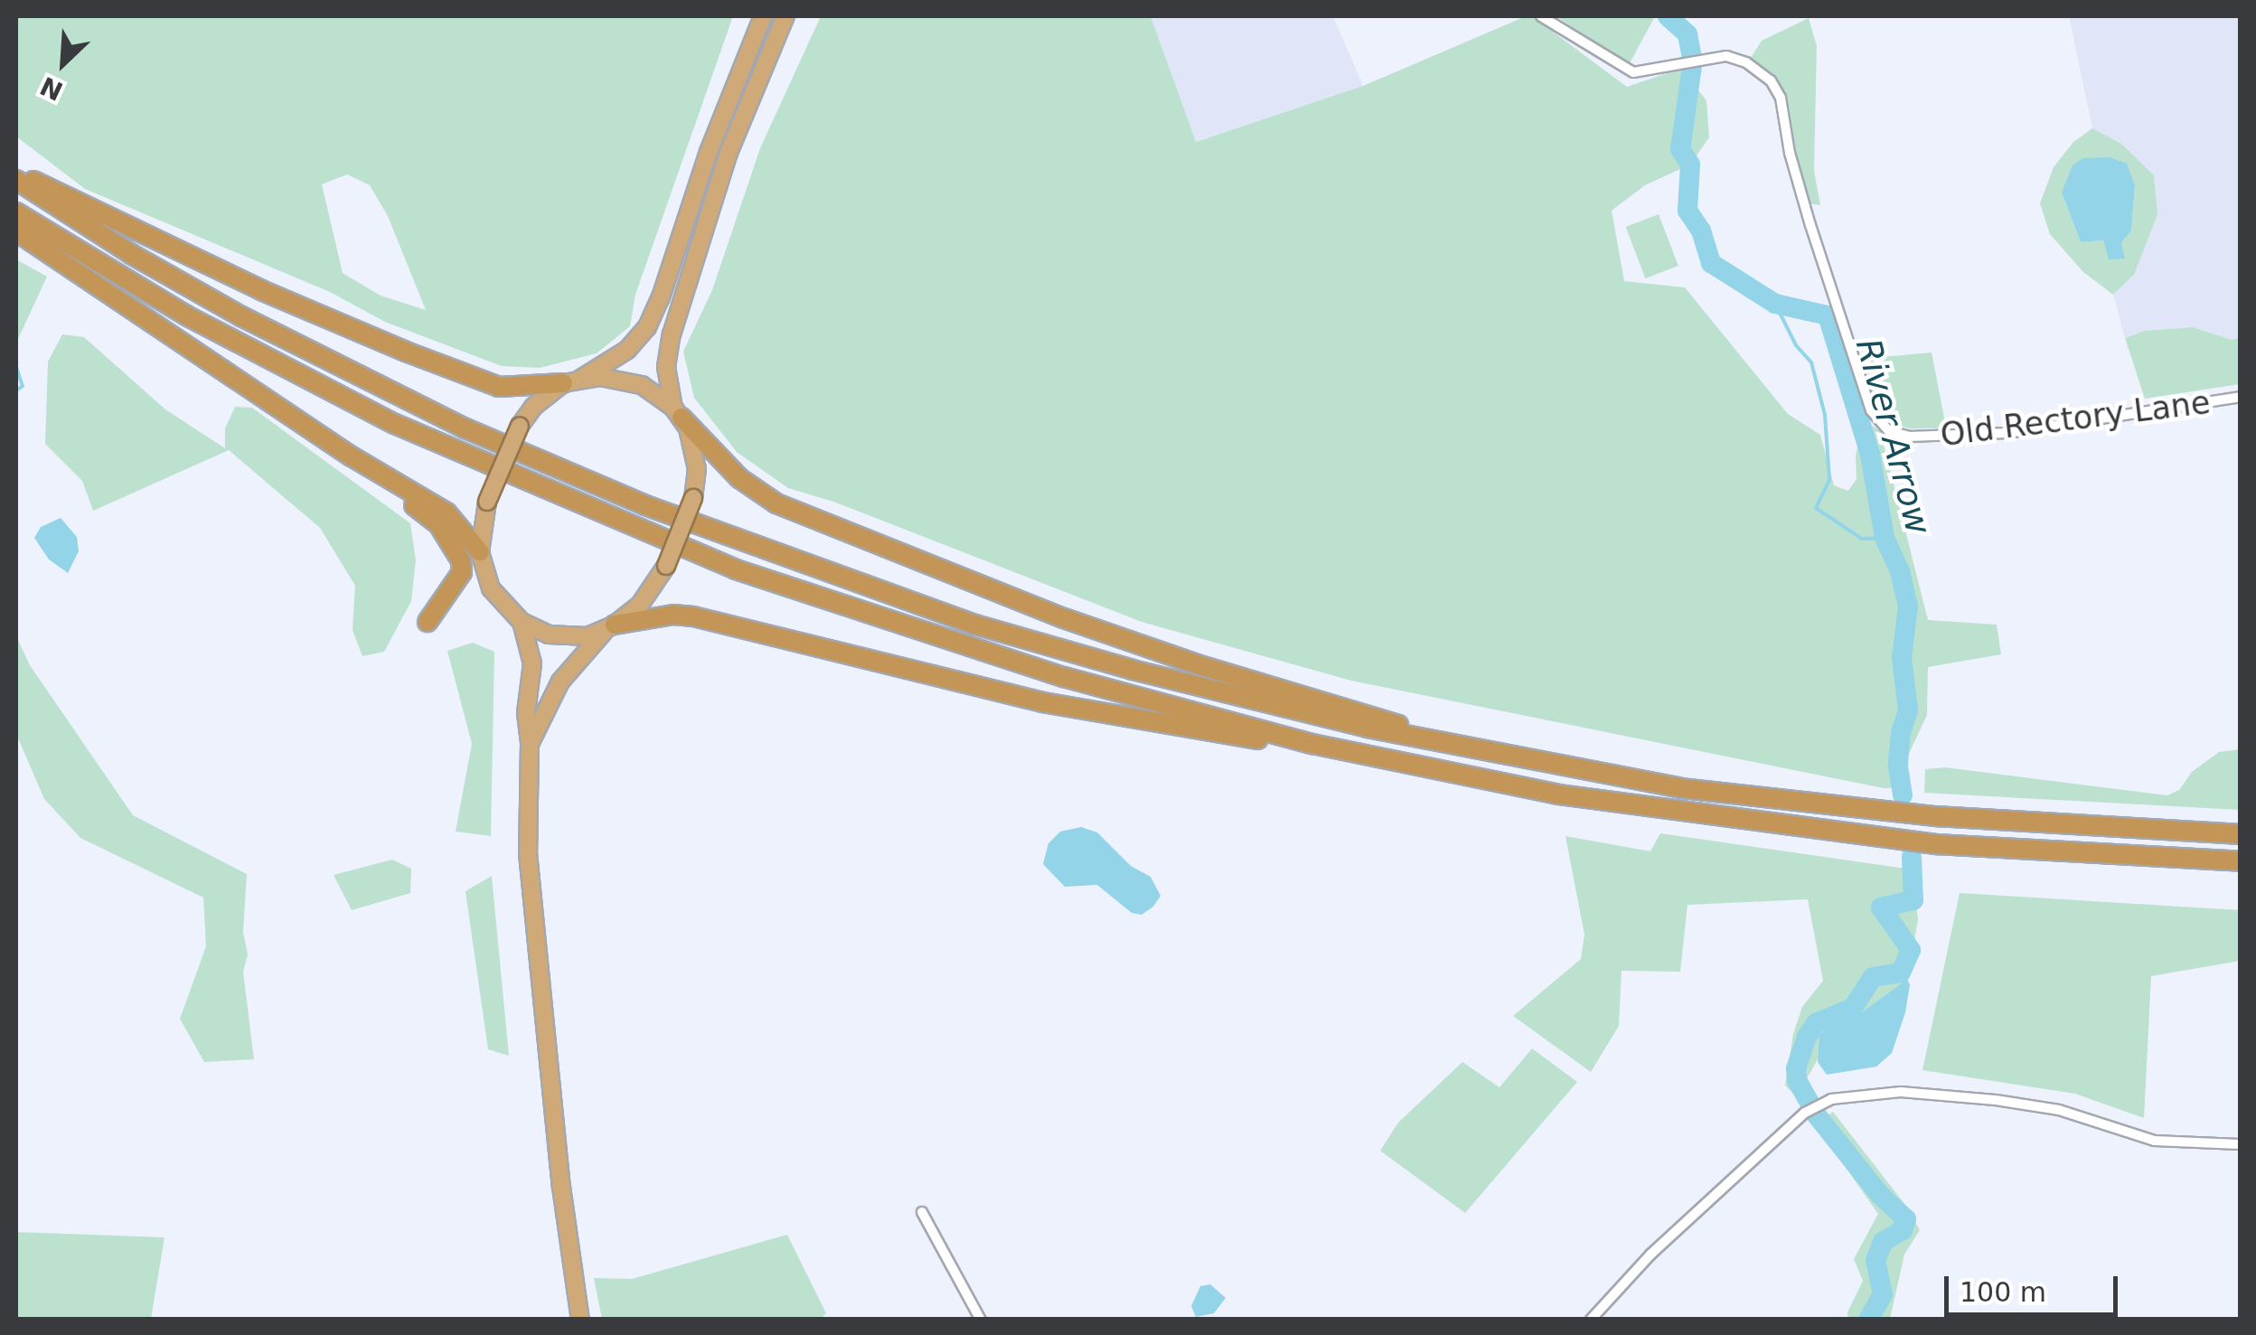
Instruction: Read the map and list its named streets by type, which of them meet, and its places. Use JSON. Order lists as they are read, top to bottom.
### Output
{
  "streets": {
    "street": ["Old Rectory Lane"]
  },
  "water": ["River Arrow"],
  "scale_bar": "100 m",
  "north": "bottom left"
}
